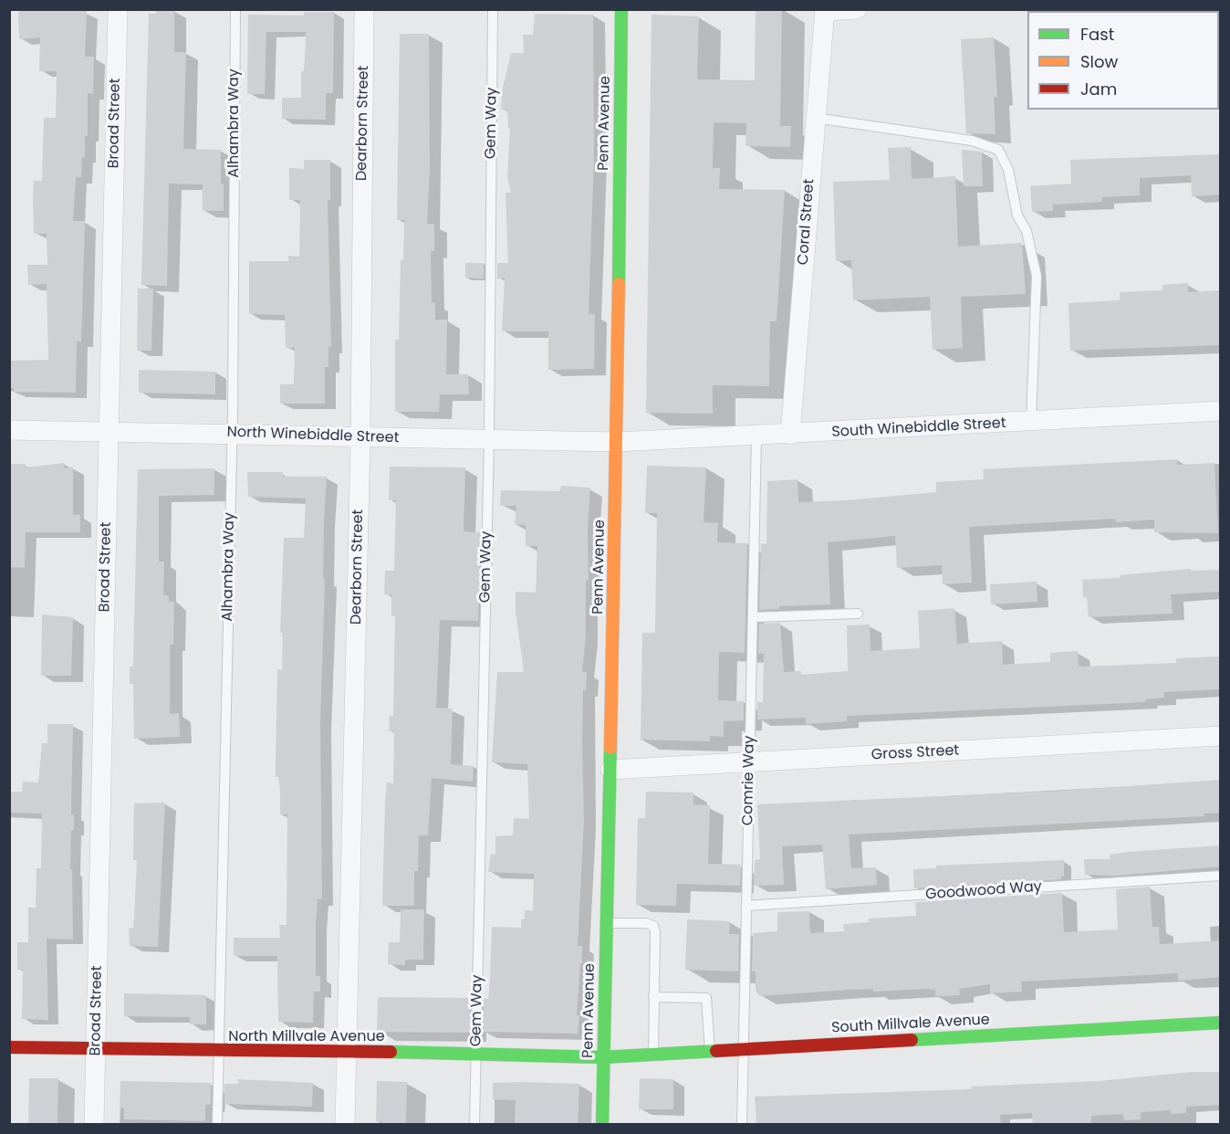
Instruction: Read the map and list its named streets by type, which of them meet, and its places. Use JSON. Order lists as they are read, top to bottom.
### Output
{
  "streets": {
    "street": [
      "Broad Street",
      "Dearborn Street",
      "Penn Avenue",
      "Coral Street",
      "South Winebiddle Street",
      "North Winebiddle Street",
      "Gross Street",
      "South Millvale Avenue",
      "North Millvale Avenue"
    ],
    "lane": [
      "Alhambra Way",
      "Gem Way",
      "Comrie Way",
      "Goodwood Way"
    ]
  },
  "crossings": [
    ["Broad Street", "North Winebiddle Street"],
    ["Broad Street", "North Millvale Avenue"],
    ["Alhambra Way", "North Winebiddle Street"],
    ["Alhambra Way", "North Millvale Avenue"],
    ["Dearborn Street", "North Winebiddle Street"],
    ["Dearborn Street", "North Millvale Avenue"],
    ["Gem Way", "North Winebiddle Street"],
    ["Gem Way", "North Millvale Avenue"],
    ["Penn Avenue", "South Winebiddle Street"],
    ["Penn Avenue", "North Winebiddle Street"],
    ["Penn Avenue", "Gross Street"],
    ["Penn Avenue", "South Millvale Avenue"],
    ["Penn Avenue", "North Millvale Avenue"],
    ["Coral Street", "South Winebiddle Street"],
    ["South Winebiddle Street", "North Winebiddle Street"],
    ["South Winebiddle Street", "Comrie Way"],
    ["Gross Street", "Comrie Way"],
    ["Comrie Way", "Goodwood Way"],
    ["Comrie Way", "South Millvale Avenue"],
    ["South Millvale Avenue", "North Millvale Avenue"]
  ],
  "legend": ["Fast", "Slow", "Jam"]
}
